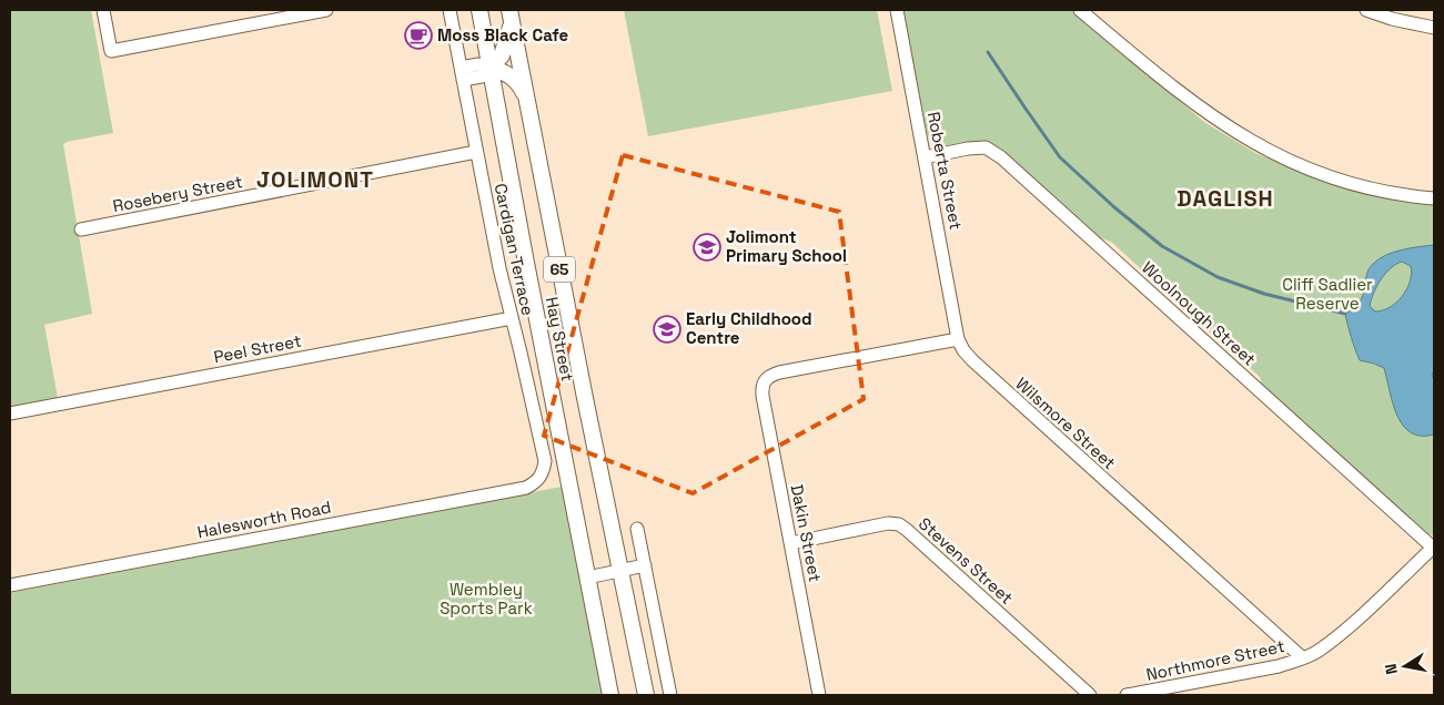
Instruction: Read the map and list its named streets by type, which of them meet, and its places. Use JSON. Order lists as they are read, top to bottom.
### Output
{
  "streets": {
    "main road": ["65", "Hay Street"],
    "street": [
      "Roberta Street",
      "Rosebery Street",
      "Cardigan Terrace",
      "Woolnough Street",
      "Peel Street",
      "Wilsmore Street",
      "Halesworth Road",
      "Dakin Street",
      "Stevens Street",
      "Northmore Street"
    ]
  },
  "crossings": [
    ["Roberta Street", "Woolnough Street"],
    ["Roberta Street", "Wilsmore Street"],
    ["Roberta Street", "Dakin Street"],
    ["Rosebery Street", "Cardigan Terrace"],
    ["Cardigan Terrace", "Peel Street"],
    ["Cardigan Terrace", "Halesworth Road"],
    ["Woolnough Street", "Northmore Street"],
    ["Wilsmore Street", "Dakin Street"],
    ["Wilsmore Street", "Northmore Street"],
    ["Dakin Street", "Stevens Street"]
  ],
  "districts": ["JOLIMONT", "DAGLISH"],
  "parks": ["Cliff Sadlier Reserve", "Wembley Sports Park"],
  "places": {
    "cafe": ["Moss Black Cafe"],
    "school or university": ["Jolimont Primary School", "Early Childhood Centre"]
  },
  "north": "left"
}
